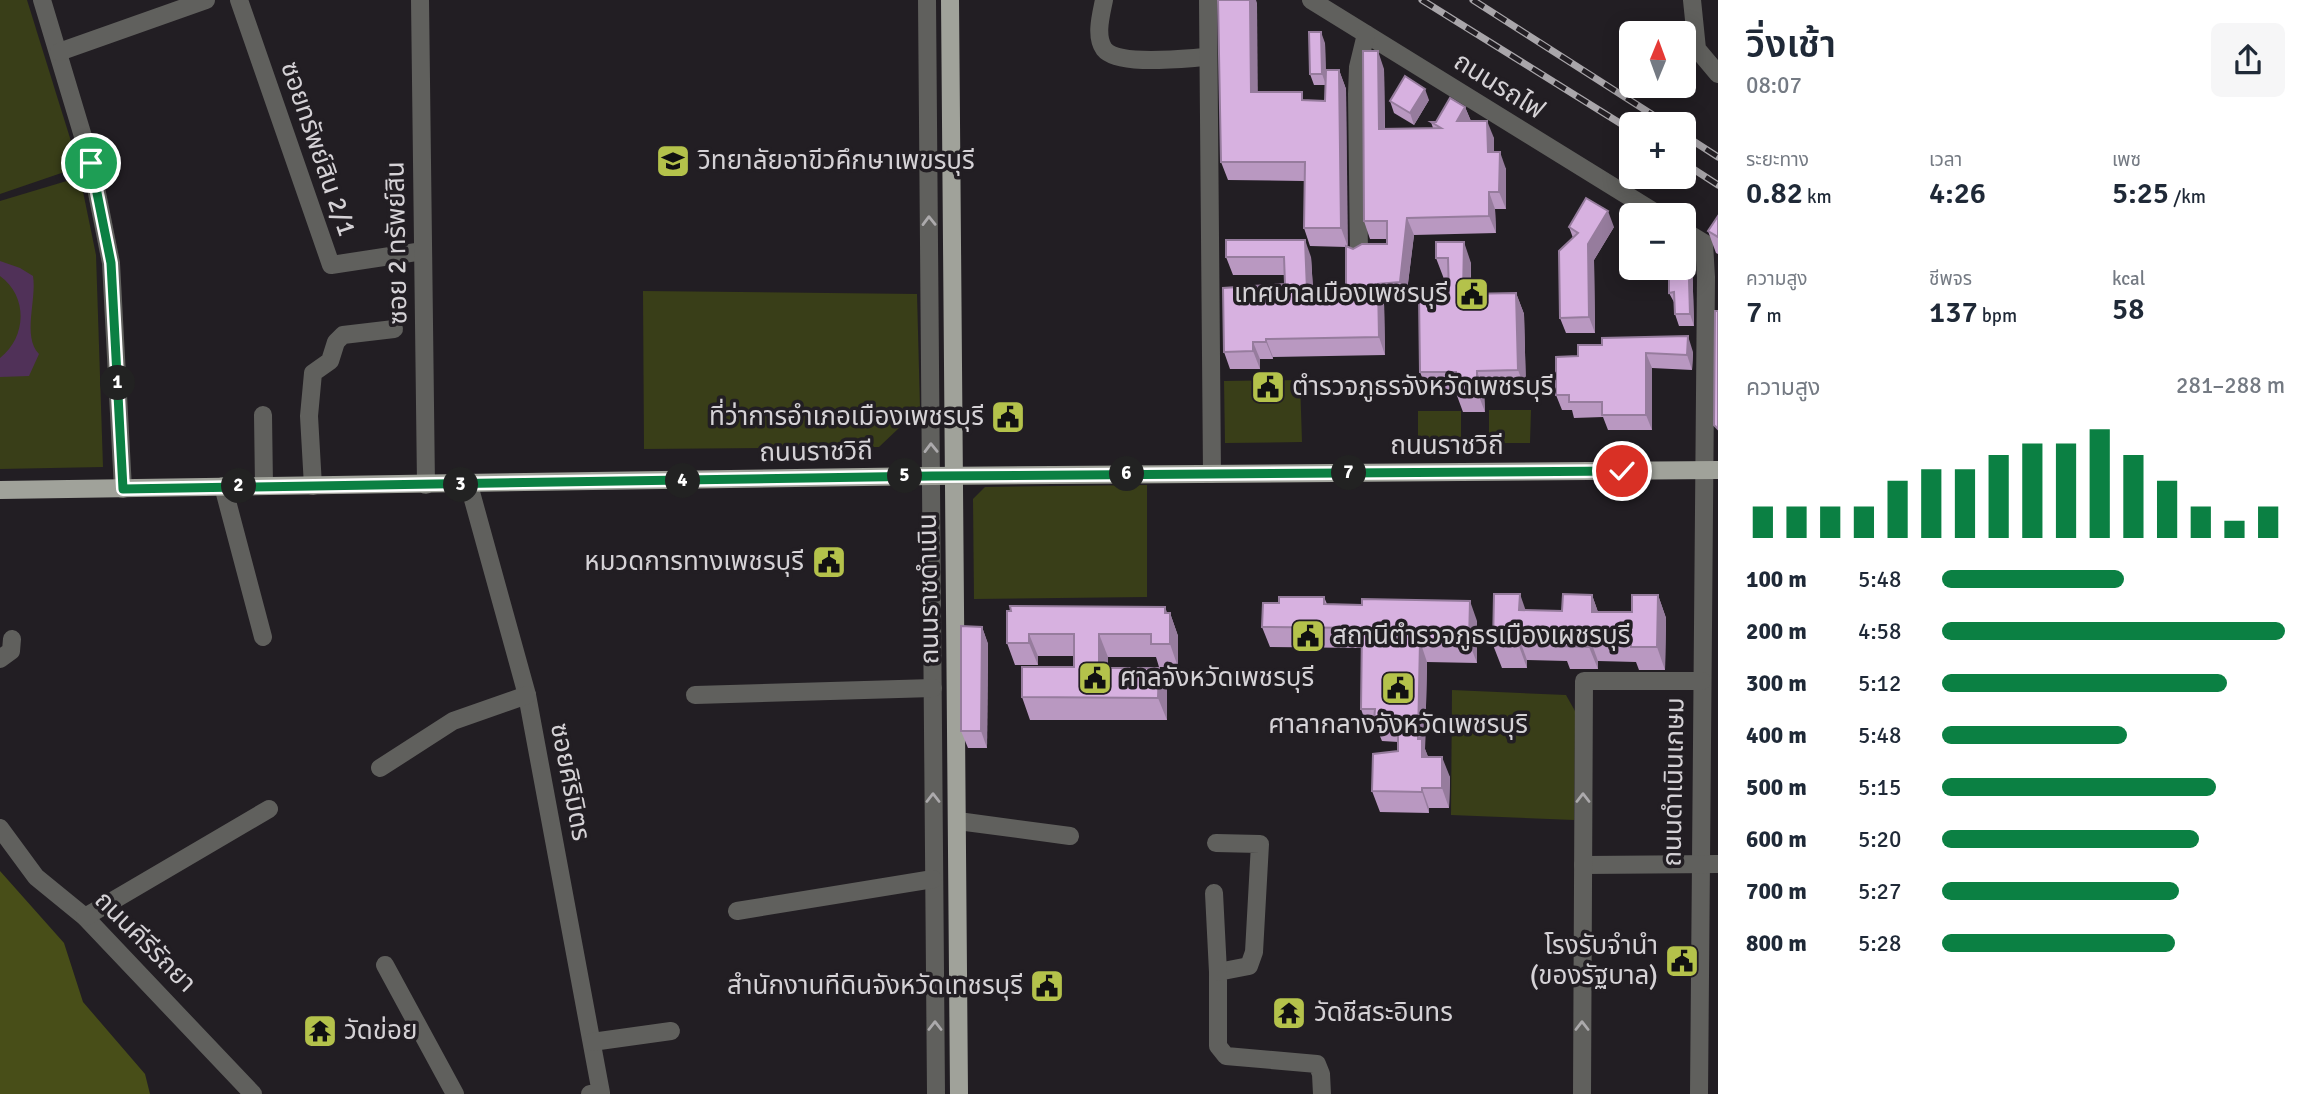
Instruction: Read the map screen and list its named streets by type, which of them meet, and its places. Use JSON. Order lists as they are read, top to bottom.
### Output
{
  "streets": {
    "main road": ["ถนนราชวิถี", "ถนนราชดำเนิน"],
    "street": [
      "ถนนรถไฟ",
      "ซอยทรัพย์สิน 2/1",
      "ซอย 2 ทรัพย์สิน",
      "ซอยศิริมิตร",
      "ถนนดำเนินเกษม",
      "ถนนคีรีรัถยา"
    ]
  },
  "crossings": [
    ["ซอยทรัพย์สิน 2/1", "ซอย 2 ทรัพย์สิน"],
    ["ซอย 2 ทรัพย์สิน", "ถนนราชวิถี"],
    ["ถนนราชวิถี", "ถนนราชดำเนิน"],
    ["ถนนราชวิถี", "ซอยศิริมิตร"],
    ["ถนนราชวิถี", "ถนนดำเนินเกษม"]
  ],
  "places": {
    "school or university": ["วิทยาลัยอาขีวคึกษาเพขรบุรี"],
    "public building": [
      "เทศบาลเมืองเพชรบุรี",
      "ตำรวจภูธรจังหวัดเพชรบุรี",
      "ที่ว่าการอำเภอเมืองเพชรบุรี",
      "หมวดการทางเพชรบุรี",
      "สถานีตำรวจภูธรเมืองเผชรบุรี",
      "ศาลจังหวัดเพชรบุรี",
      "ศาลากลางจังหวัดเพชรบุริ",
      "โรงรับจำนำ (ของรัฐบาล)",
      "สำนักงานทีดินจังหวัดเทชรบุรี"
    ],
    "temple": ["วัดชีสระอินทร", "วัดข่อย"]
  },
  "north": "top",
  "page": {
    "heading": ["วิ่งเช้า", "08:07"],
    "map_buttons": ["+", "−"],
    "stats": [
      ["ระยะทาง", "0.82 km"],
      ["เวลา", "4:26"],
      ["เพซ", "5:25 /km"],
      ["ความสูง", "7 m"],
      ["ชีพจร", "137 bpm"],
      ["kcal", "58"]
    ],
    "chart": ["ความสูง", "281–288 m"],
    "pins": [
      "1",
      "7",
      "6",
      "5",
      "4",
      "3",
      "2"
    ],
    "list": [
      {
        "name": "100 m",
        "note": "5:48"
      },
      {
        "name": "200 m",
        "note": "4:58"
      },
      {
        "name": "300 m",
        "note": "5:12"
      },
      {
        "name": "400 m",
        "note": "5:48"
      },
      {
        "name": "500 m",
        "note": "5:15"
      },
      {
        "name": "600 m",
        "note": "5:20"
      },
      {
        "name": "700 m",
        "note": "5:27"
      },
      {
        "name": "800 m",
        "note": "5:28"
      }
    ]
  }
}
